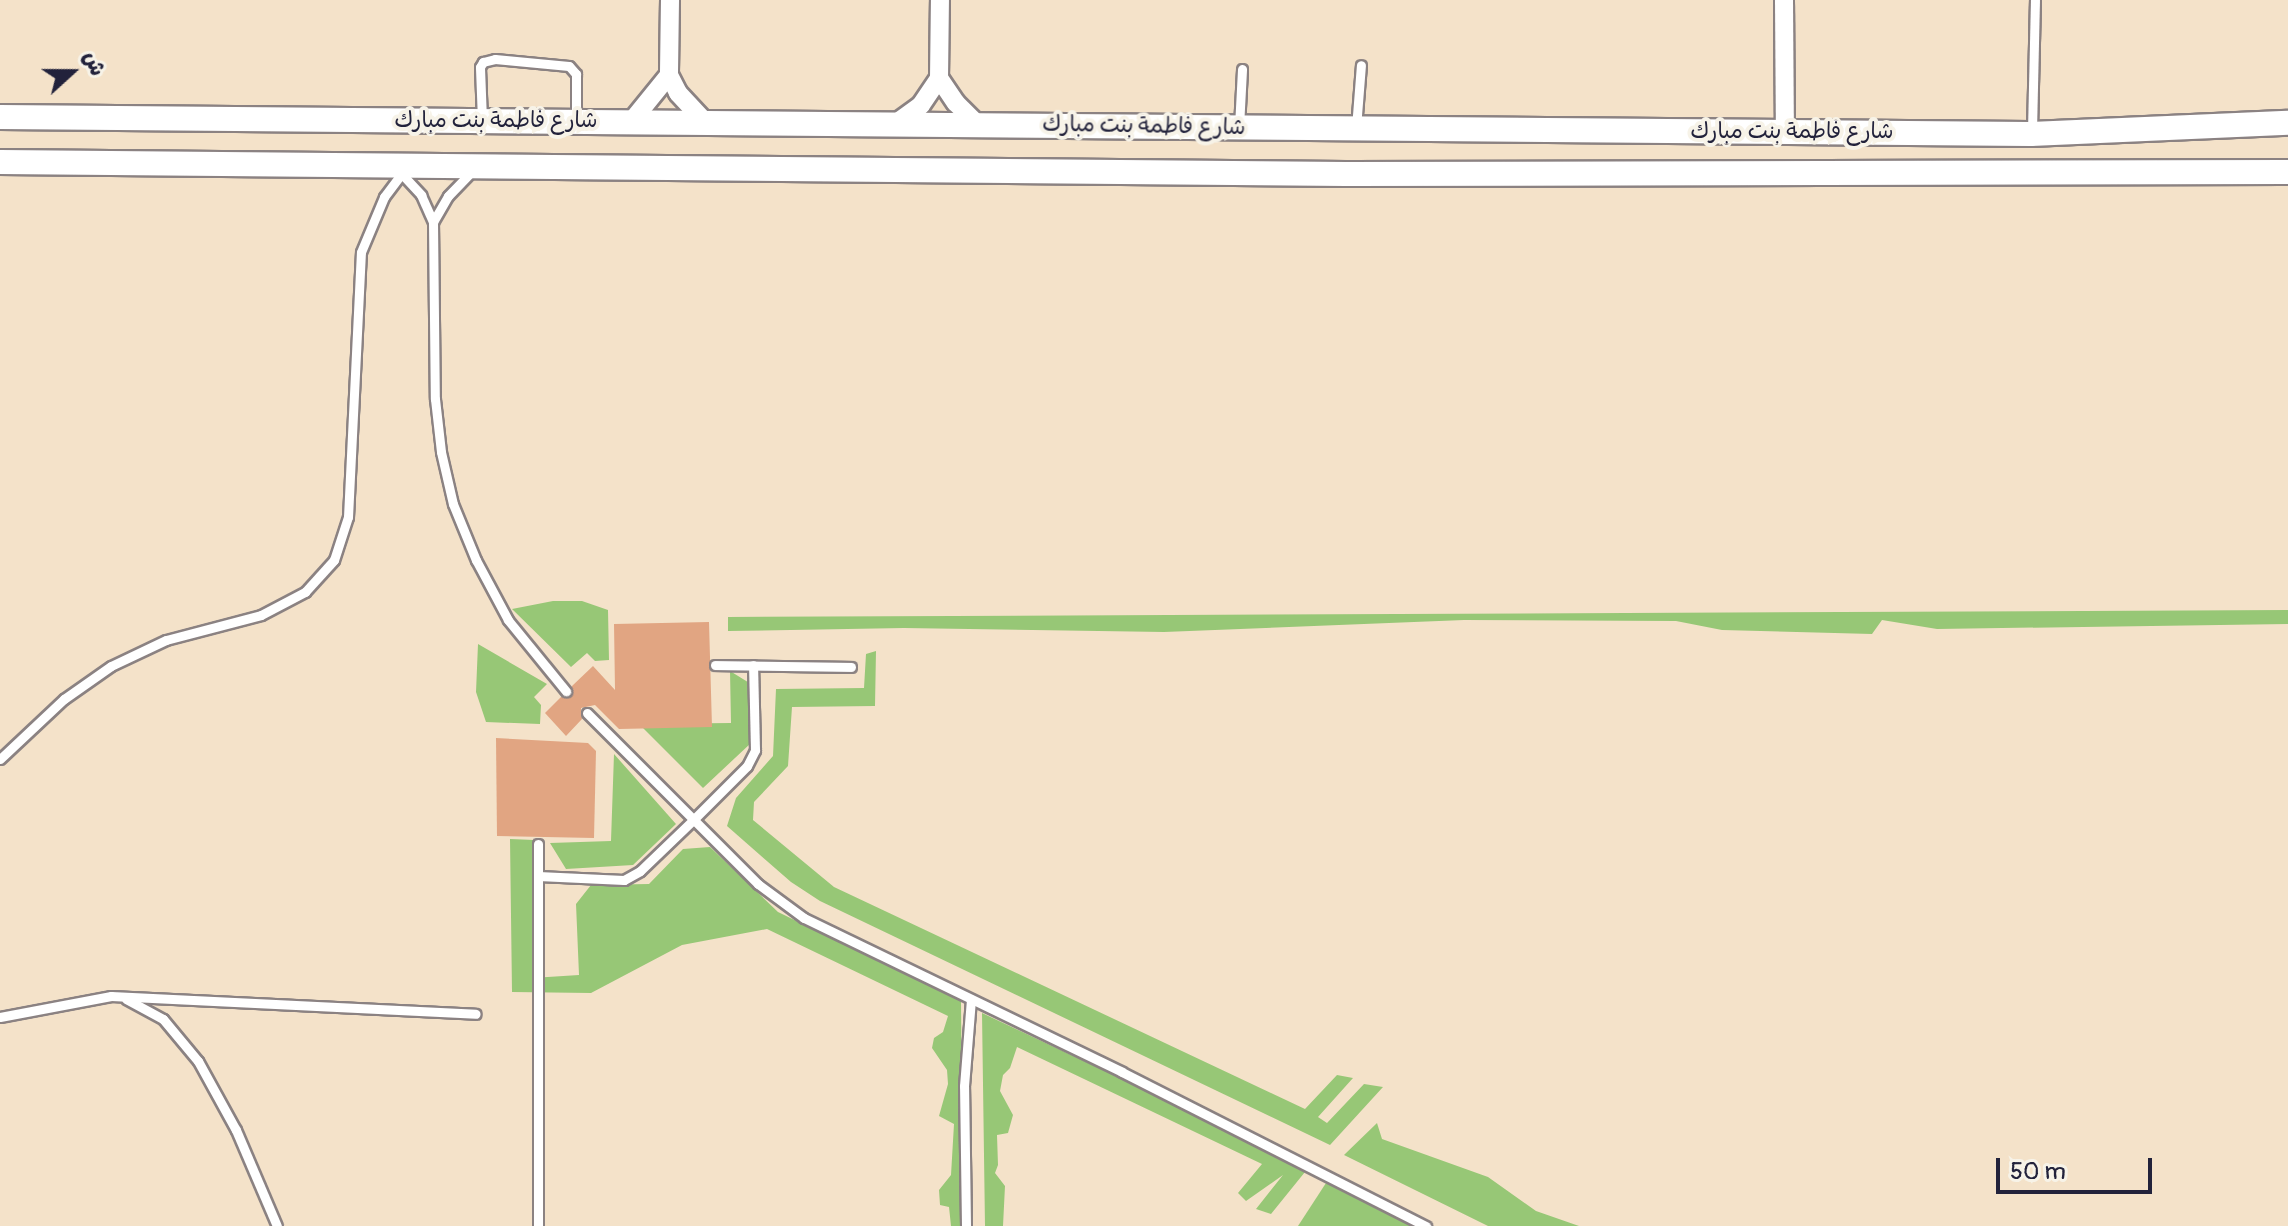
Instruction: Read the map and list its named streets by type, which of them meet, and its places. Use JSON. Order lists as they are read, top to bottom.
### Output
{
  "streets": {
    "street": ["شارع فاطمة بنت مبارك"]
  },
  "scale_bar": "50 m",
  "north": "right"
}
